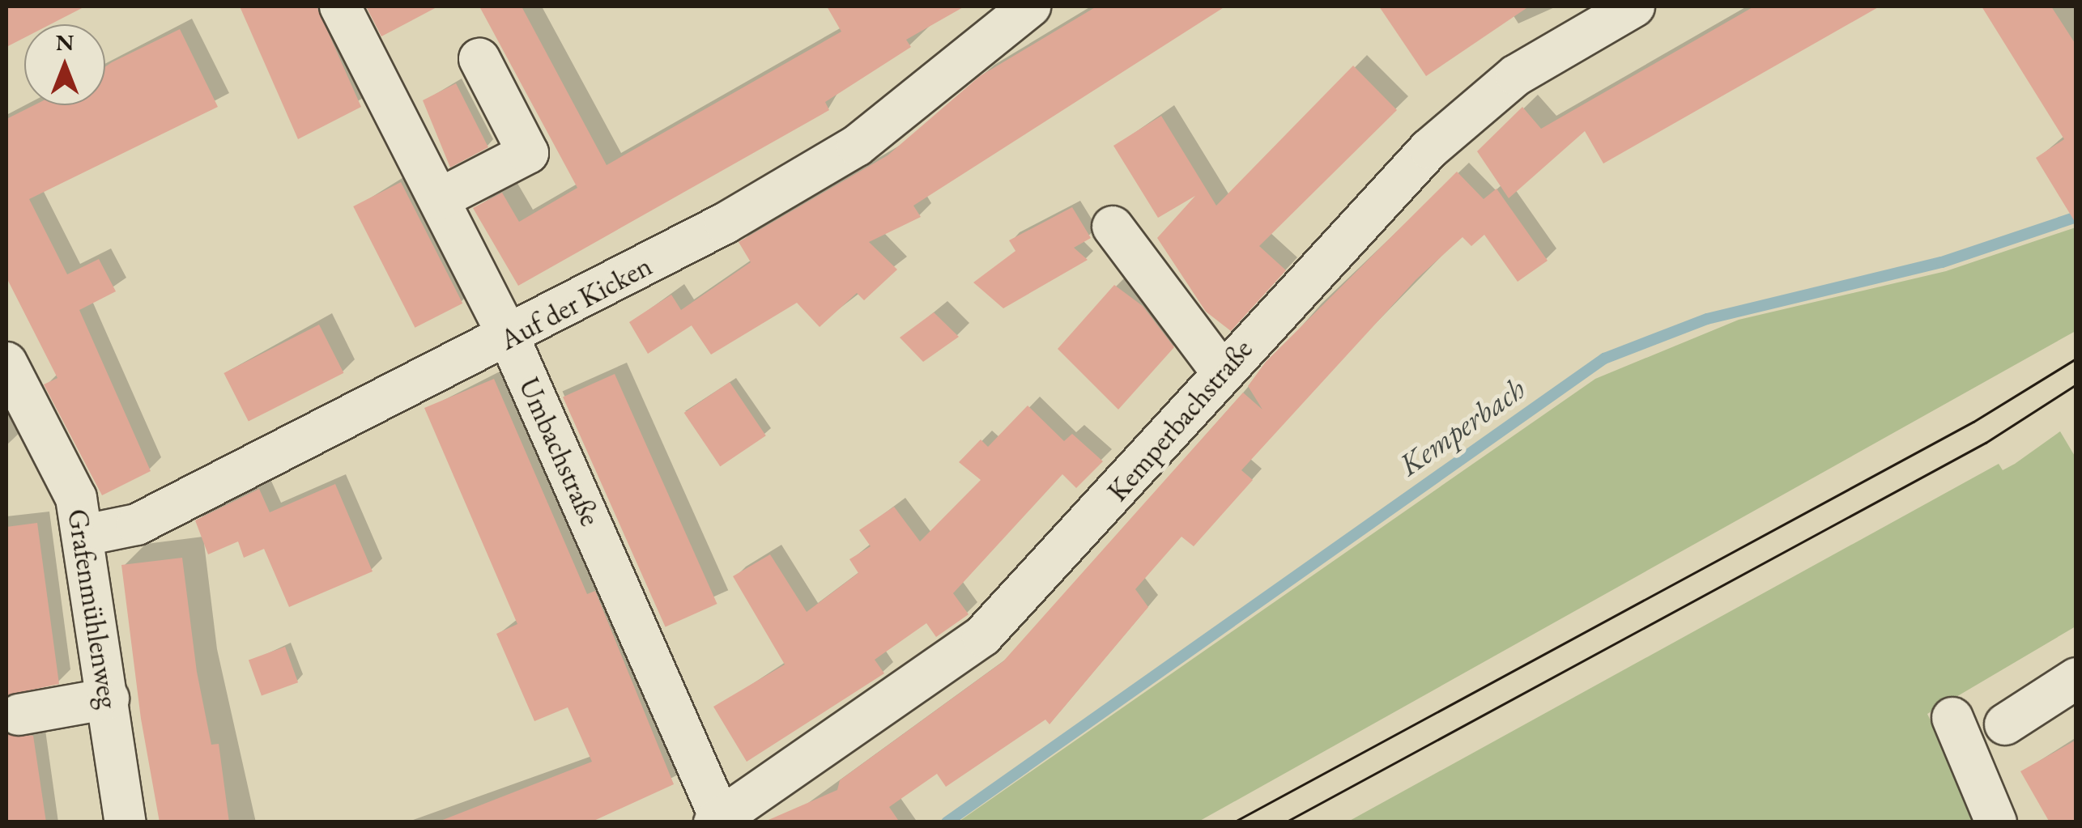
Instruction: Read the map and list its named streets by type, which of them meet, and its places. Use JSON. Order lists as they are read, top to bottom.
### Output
{
  "streets": {
    "street": [
      "Auf der Kicken",
      "Kemperbachstraße",
      "Umbachstraße",
      "Grafenmühlenweg"
    ]
  },
  "crossings": [
    ["Auf der Kicken", "Umbachstraße"],
    ["Auf der Kicken", "Grafenmühlenweg"],
    ["Kemperbachstraße", "Umbachstraße"]
  ],
  "water": ["Kemperbach"],
  "north": "top"
}
